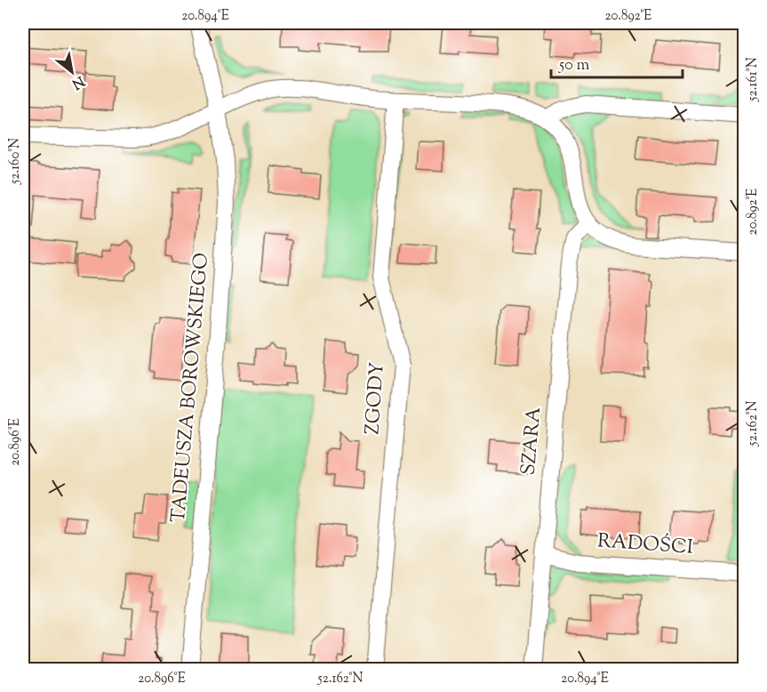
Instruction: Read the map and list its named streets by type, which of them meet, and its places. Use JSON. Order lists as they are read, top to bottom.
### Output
{
  "streets": {
    "street": [
      "TADEUSZA BOROWSKIEGO",
      "ZGODY",
      "SZARA",
      "RADOŚCI"
    ]
  },
  "crossings": [
    ["SZARA", "RADOŚCI"]
  ],
  "scale_bar": "50 m",
  "north": "bottom right",
  "coordinates": [
    "20.894°E",
    "20.892°E",
    "52.161°N",
    "52.160°N",
    "52.162°N",
    "20.896°E"
  ]
}
